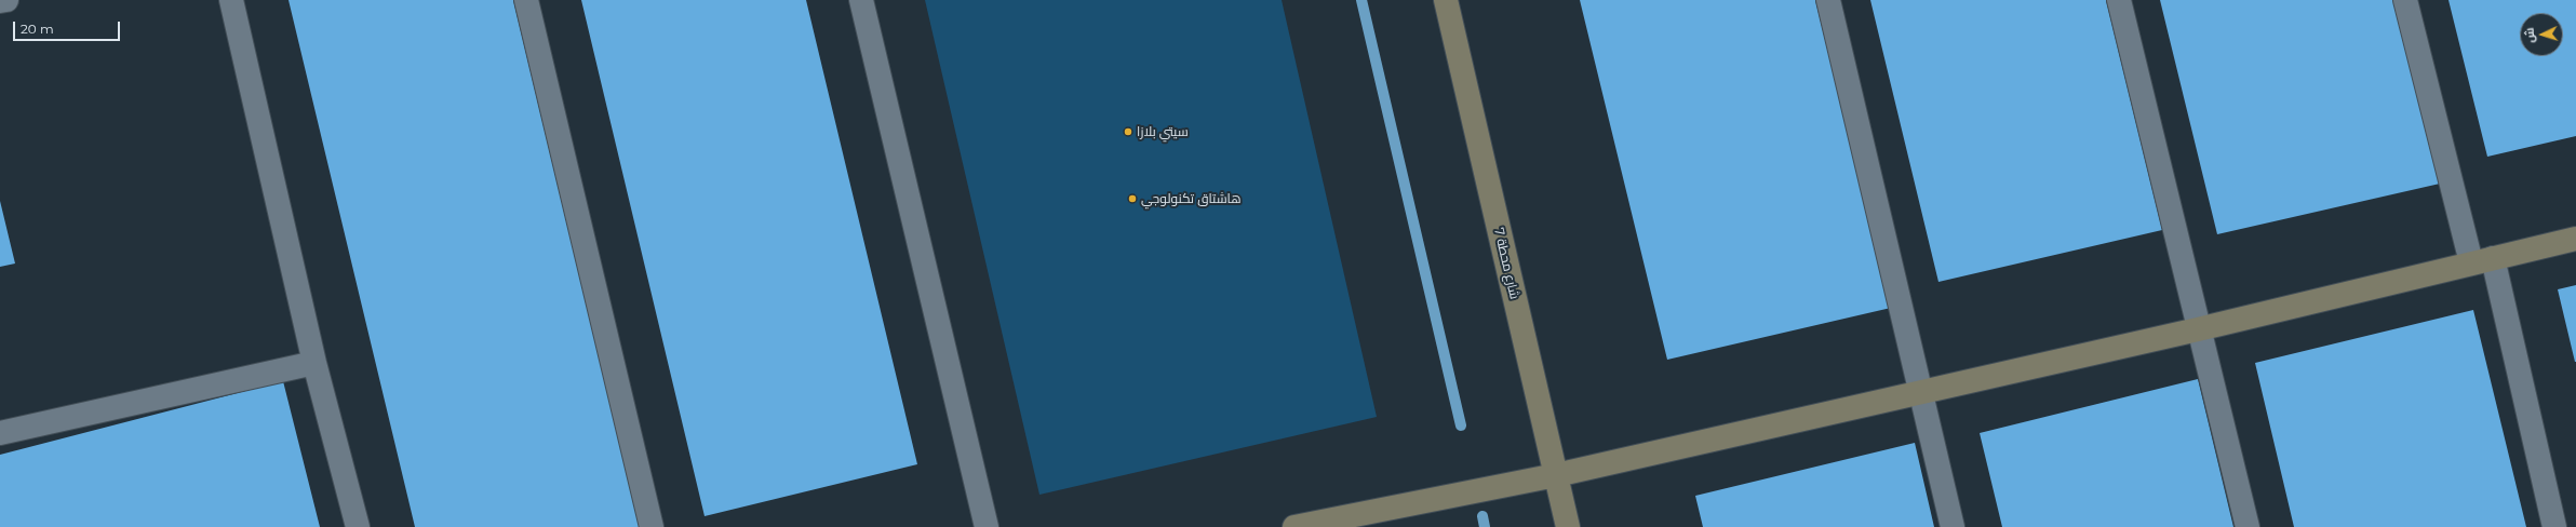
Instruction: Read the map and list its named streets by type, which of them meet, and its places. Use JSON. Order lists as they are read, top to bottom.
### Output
{
  "streets": {
    "street": ["شارع محطة 7"]
  },
  "places": ["سيتي بلازا", "هاشتاق تكنولوجي"],
  "scale_bar": "20 m",
  "north": "left"
}
